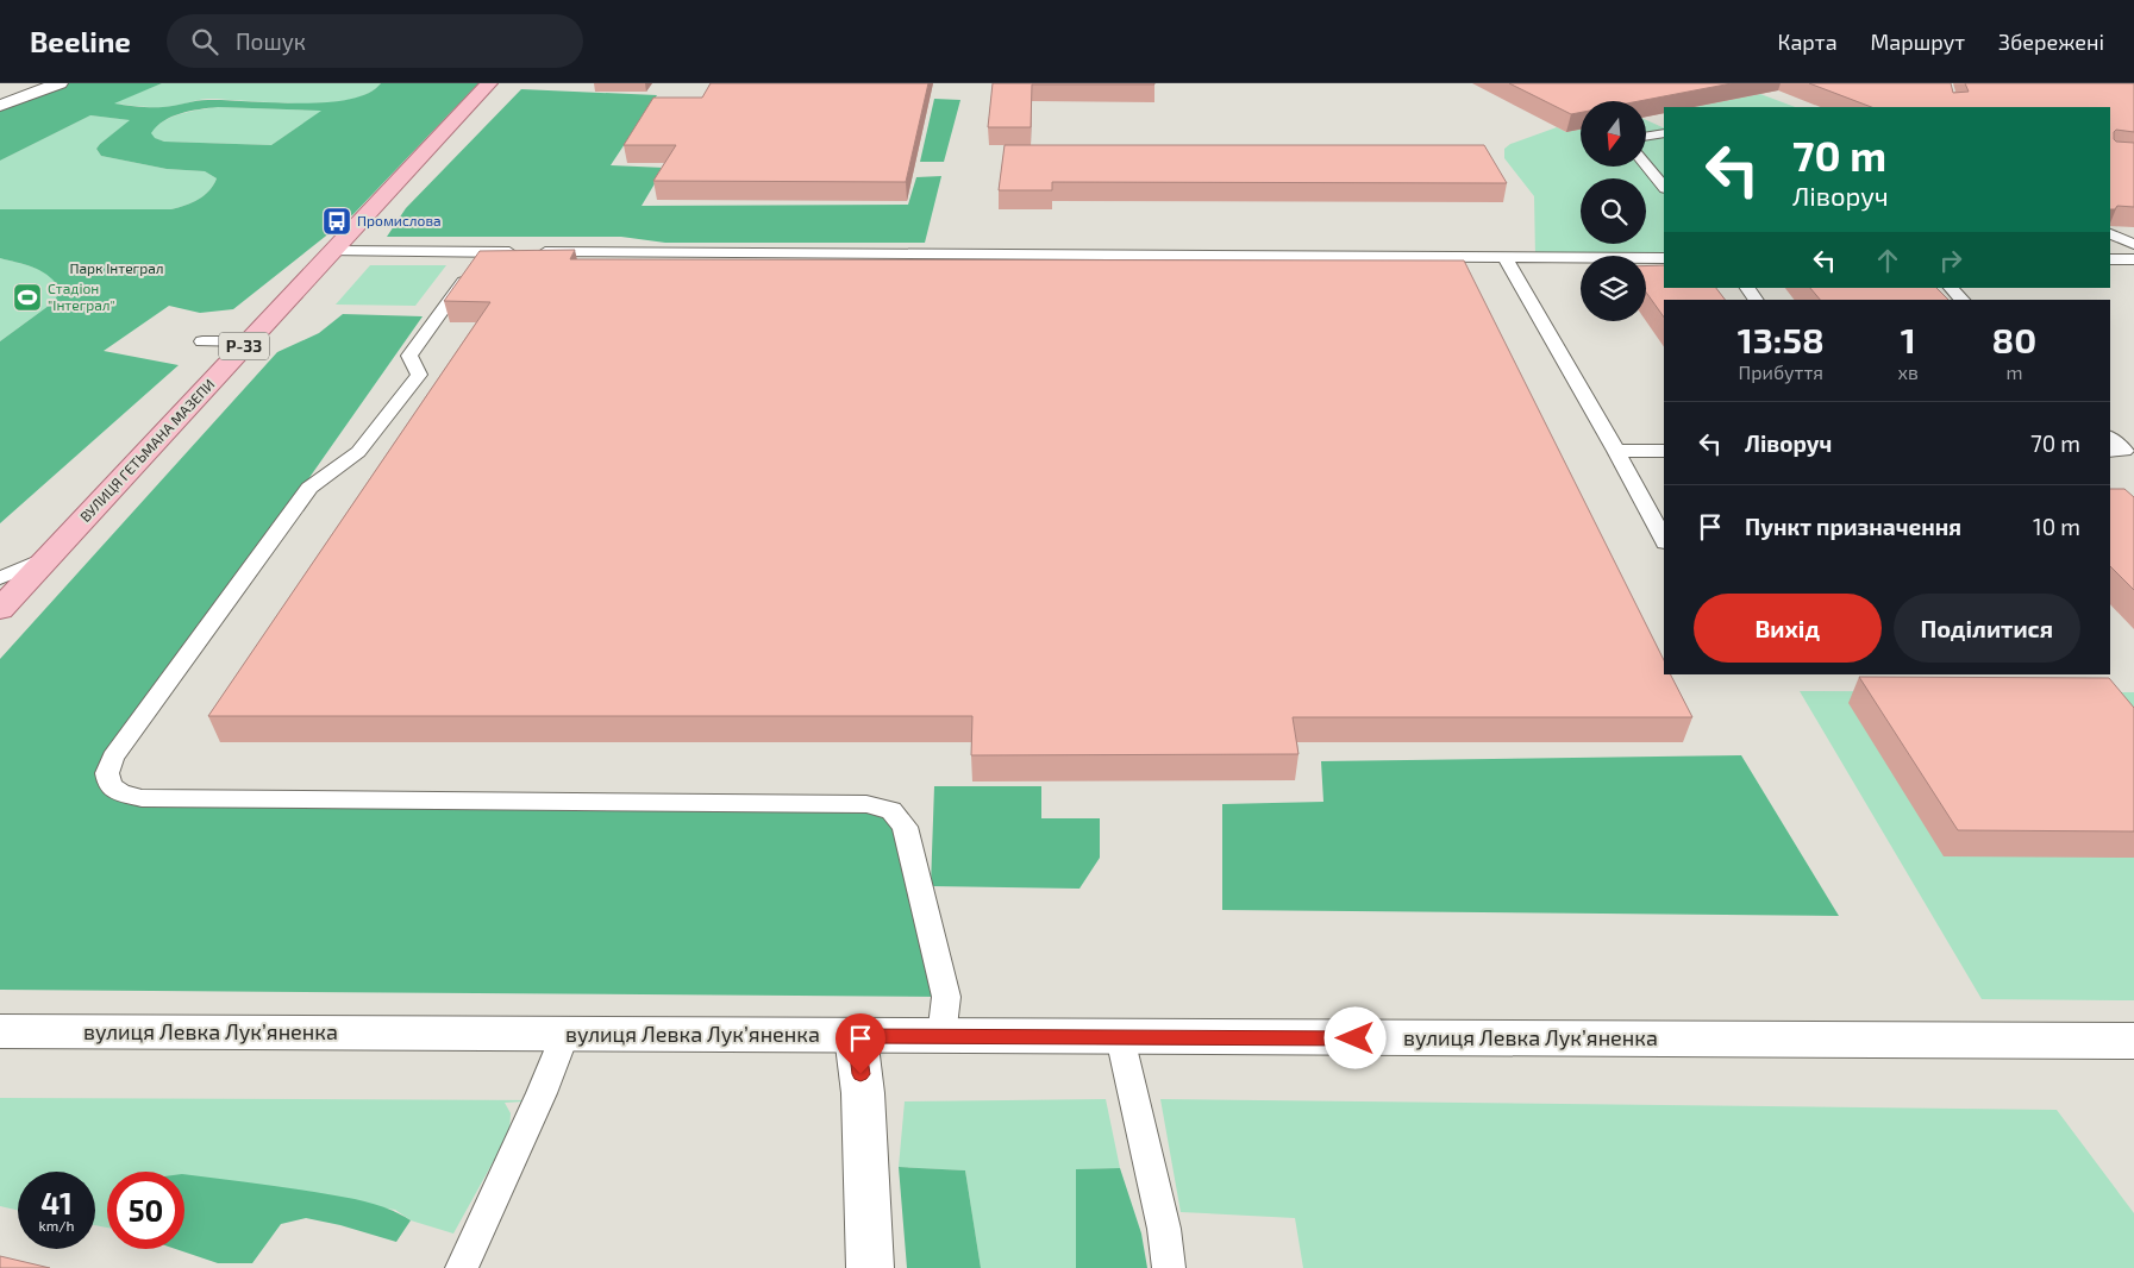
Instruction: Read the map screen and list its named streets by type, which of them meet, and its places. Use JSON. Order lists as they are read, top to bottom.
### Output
{
  "streets": {
    "main road": ["Р-33", "ВУЛИЦЯ ГЕТЬМАНА МАЗЕПИ", "вулиця Левка Лукʼяненка"]
  },
  "parks": ["Парк Інтеграл"],
  "places": {
    "bus stop": ["Промислова"],
    "sports": ["Стадіон \"Інтеграл\""]
  },
  "north": "bottom",
  "page": {
    "header": "Beeline",
    "search": "Пошук",
    "nav": ["Карта", "Маршрут", "Збережені"],
    "turn": ["70 m", "Ліворуч"],
    "eta": [
      "13:58",
      "Прибуття",
      "1",
      "хв",
      "80",
      "m"
    ],
    "list": [
      {
        "name": "Ліворуч",
        "value": "70 m"
      },
      {
        "name": "Пункт призначення",
        "value": "10 m"
      }
    ],
    "buttons": ["Вихід", "Поділитися"],
    "speed": "41 km/h",
    "limit": "50"
  }
}
